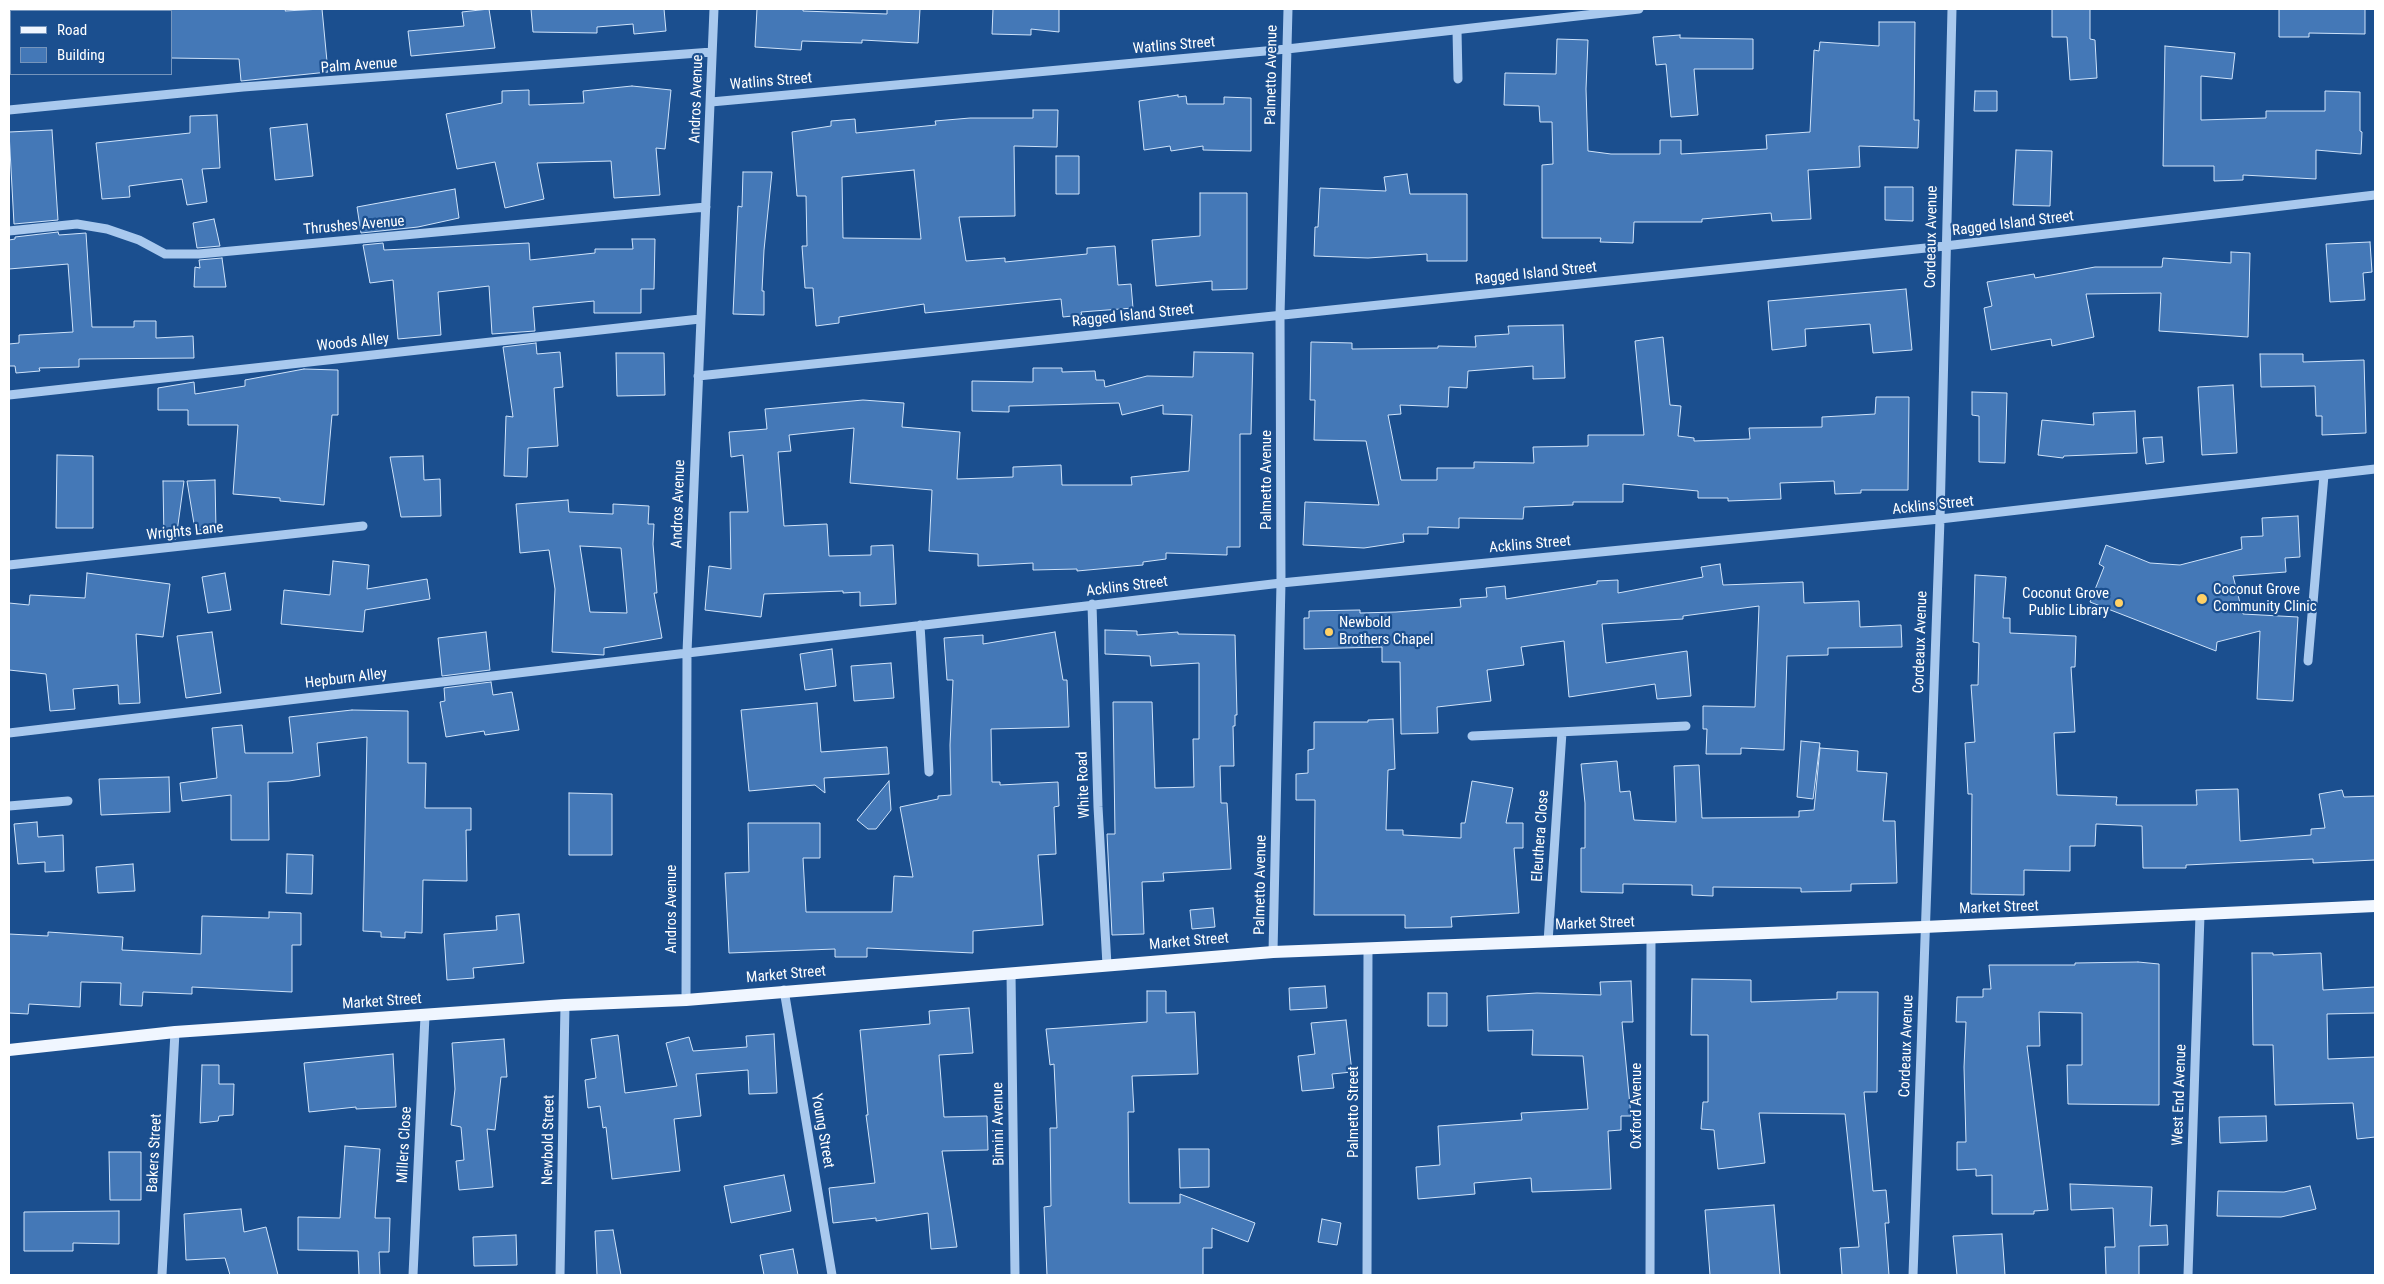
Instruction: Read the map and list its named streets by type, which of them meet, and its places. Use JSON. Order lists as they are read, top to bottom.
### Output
{
  "streets": {
    "main road": ["Market Street"],
    "street": [
      "Watlins Street",
      "Palm Avenue",
      "Palmetto Avenue",
      "Andros Avenue",
      "Ragged Island Street",
      "Thrushes Avenue",
      "Cordeaux Avenue",
      "Woods Alley",
      "Acklins Street",
      "Wrights Lane",
      "Hepburn Alley",
      "White Road",
      "Eleuthera Close",
      "West End Avenue",
      "Oxford Avenue",
      "Palmetto Street",
      "Bimini Avenue",
      "Young Street",
      "Newbold Street",
      "Millers Close",
      "Bakers Street"
    ]
  },
  "crossings": [
    ["Watlins Street", "Palmetto Avenue"],
    ["Watlins Street", "Andros Avenue"],
    ["Palm Avenue", "Andros Avenue"],
    ["Palmetto Avenue", "Ragged Island Street"],
    ["Palmetto Avenue", "Acklins Street"],
    ["Palmetto Avenue", "Market Street"],
    ["Andros Avenue", "Ragged Island Street"],
    ["Andros Avenue", "Thrushes Avenue"],
    ["Andros Avenue", "Woods Alley"],
    ["Andros Avenue", "Acklins Street"],
    ["Andros Avenue", "Hepburn Alley"],
    ["Andros Avenue", "Market Street"],
    ["Ragged Island Street", "Cordeaux Avenue"],
    ["Cordeaux Avenue", "Acklins Street"],
    ["Cordeaux Avenue", "Market Street"],
    ["Acklins Street", "Hepburn Alley"],
    ["Acklins Street", "White Road"],
    ["White Road", "Market Street"],
    ["Eleuthera Close", "Market Street"],
    ["Market Street", "West End Avenue"],
    ["Market Street", "Oxford Avenue"],
    ["Market Street", "Palmetto Street"],
    ["Market Street", "Bimini Avenue"],
    ["Market Street", "Young Street"],
    ["Market Street", "Newbold Street"],
    ["Market Street", "Millers Close"],
    ["Market Street", "Bakers Street"]
  ],
  "places": ["Coconut Grove Community Clinic", "Coconut Grove Public Library", "Newbold Brothers Chapel"],
  "legend": ["Road", "Building"]
}
